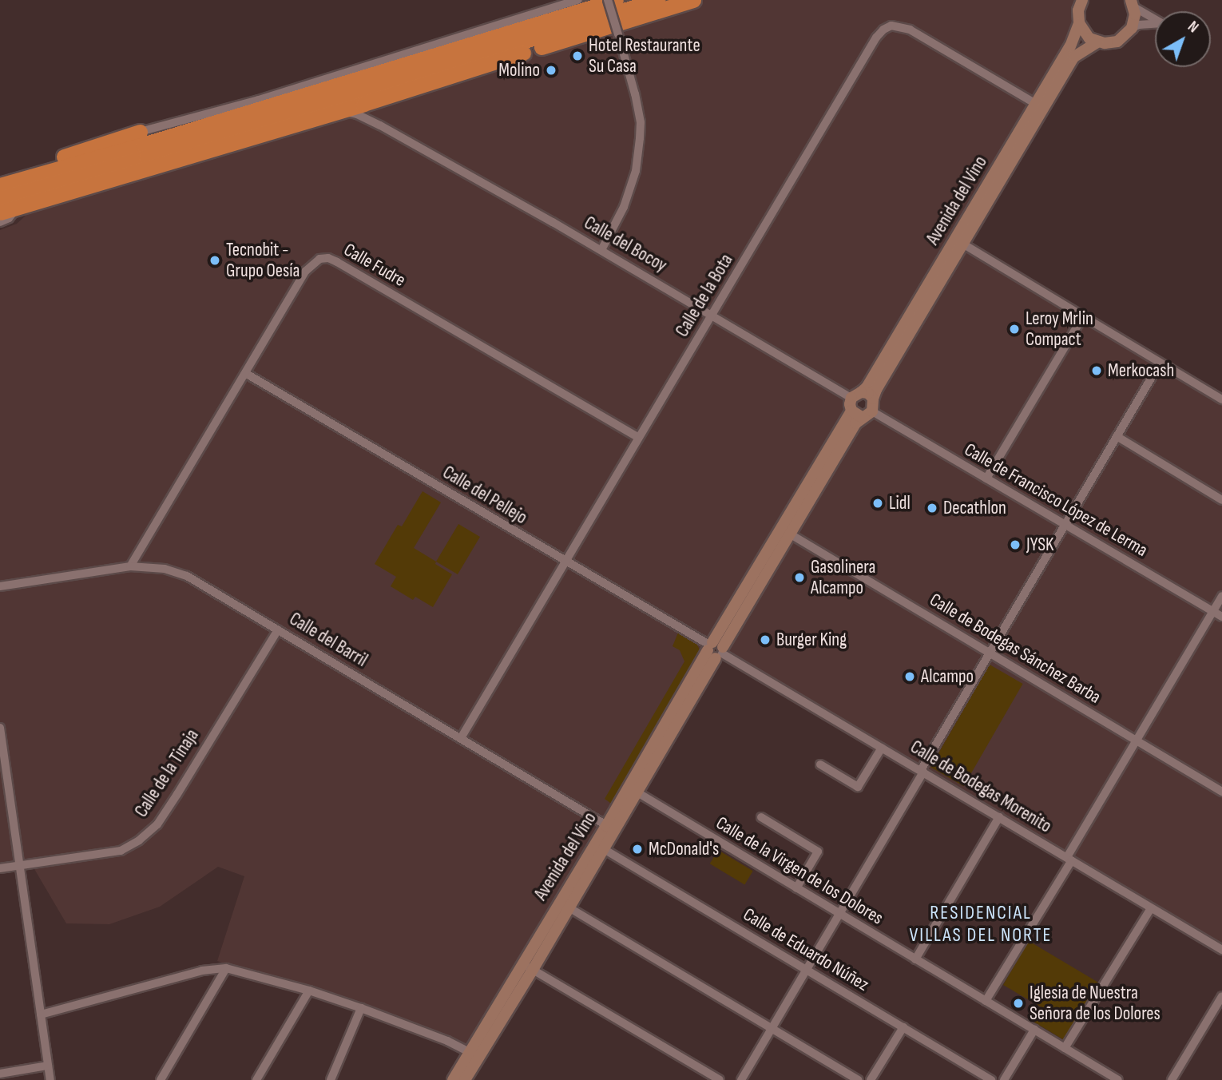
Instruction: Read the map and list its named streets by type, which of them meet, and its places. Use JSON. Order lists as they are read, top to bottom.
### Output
{
  "streets": {
    "street": [
      "Avenida del Vino",
      "Calle del Bocoy",
      "Calle Fudre",
      "Calle de la Bota",
      "Calle del Pellejo",
      "Calle de Francisco López de Lerma",
      "Calle del Barril",
      "Calle de Bodegas Sánchez Barba",
      "Calle de la Tinaja",
      "Calle de Bodegas Morenito",
      "Calle de la Virgen de los Dolores",
      "Calle de Eduardo Núñez"
    ]
  },
  "crossings": [
    ["Avenida del Vino", "Calle del Bocoy"],
    ["Avenida del Vino", "Calle de la Bota"],
    ["Avenida del Vino", "Calle del Pellejo"],
    ["Avenida del Vino", "Calle de Francisco López de Lerma"],
    ["Avenida del Vino", "Calle del Barril"],
    ["Avenida del Vino", "Calle de Bodegas Sánchez Barba"],
    ["Avenida del Vino", "Calle de Bodegas Morenito"],
    ["Avenida del Vino", "Calle de la Virgen de los Dolores"],
    ["Avenida del Vino", "Calle de Eduardo Núñez"],
    ["Calle del Bocoy", "Calle de la Bota"],
    ["Calle Fudre", "Calle de la Bota"],
    ["Calle Fudre", "Calle del Pellejo"],
    ["Calle Fudre", "Calle del Barril"],
    ["Calle de la Bota", "Calle del Pellejo"],
    ["Calle de la Bota", "Calle del Barril"],
    ["Calle del Pellejo", "Calle de Bodegas Morenito"],
    ["Calle del Barril", "Calle de la Tinaja"]
  ],
  "districts": ["RESIDENCIAL VILLAS DEL NORTE"],
  "places": [
    "Hotel Restaurante Su Casa",
    "Molino",
    "Tecnobit - Grupo Oesía",
    "Leroy Mrlin Compact",
    "Merkocash",
    "Lidl",
    "Decathlon",
    "JYSK",
    "Gasolinera Alcampo",
    "Burger King",
    "Alcampo",
    "McDonald's",
    "Iglesia de Nuestra Señora de los Dolores"
  ],
  "north": "top right"
}
